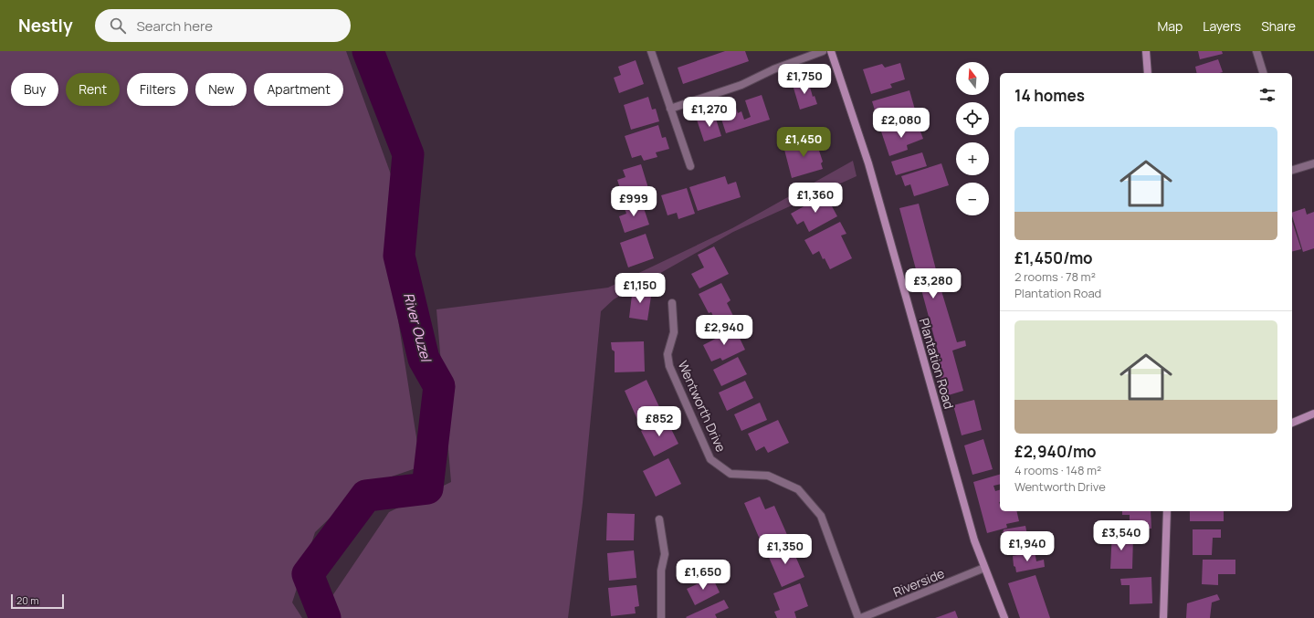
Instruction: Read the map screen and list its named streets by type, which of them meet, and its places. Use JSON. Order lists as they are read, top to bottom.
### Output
{
  "streets": {
    "street": ["Plantation Road", "Wentworth Drive", "Riverside"]
  },
  "crossings": [
    ["Plantation Road", "Riverside"],
    ["Wentworth Drive", "Riverside"]
  ],
  "water": ["River Ouzel"],
  "scale_bar": "20 m",
  "north": "top",
  "page": {
    "header": "Nestly",
    "search": "Search here",
    "nav": ["Map", "Layers", "Share"],
    "map_buttons": ["+", "−"],
    "price": [
      "£1,750",
      "£1,270",
      "£2,080",
      "£1,450",
      "£1,360",
      "£999",
      "£3,280",
      "£1,150",
      "£2,940",
      "£852",
      "£3,540",
      "£1,940",
      "£1,350",
      "£1,650"
    ],
    "chip": [
      "Buy",
      "Rent",
      "Filters",
      "New",
      "Apartment"
    ],
    "heading": "14 homes",
    "list": [
      {
        "name": "£1,450/mo",
        "note": "2 rooms · 78 m² · Plantation Road"
      },
      {
        "name": "£2,940/mo",
        "note": "4 rooms · 148 m² · Wentworth Drive"
      }
    ],
    "scale": "20 m"
  }
}
